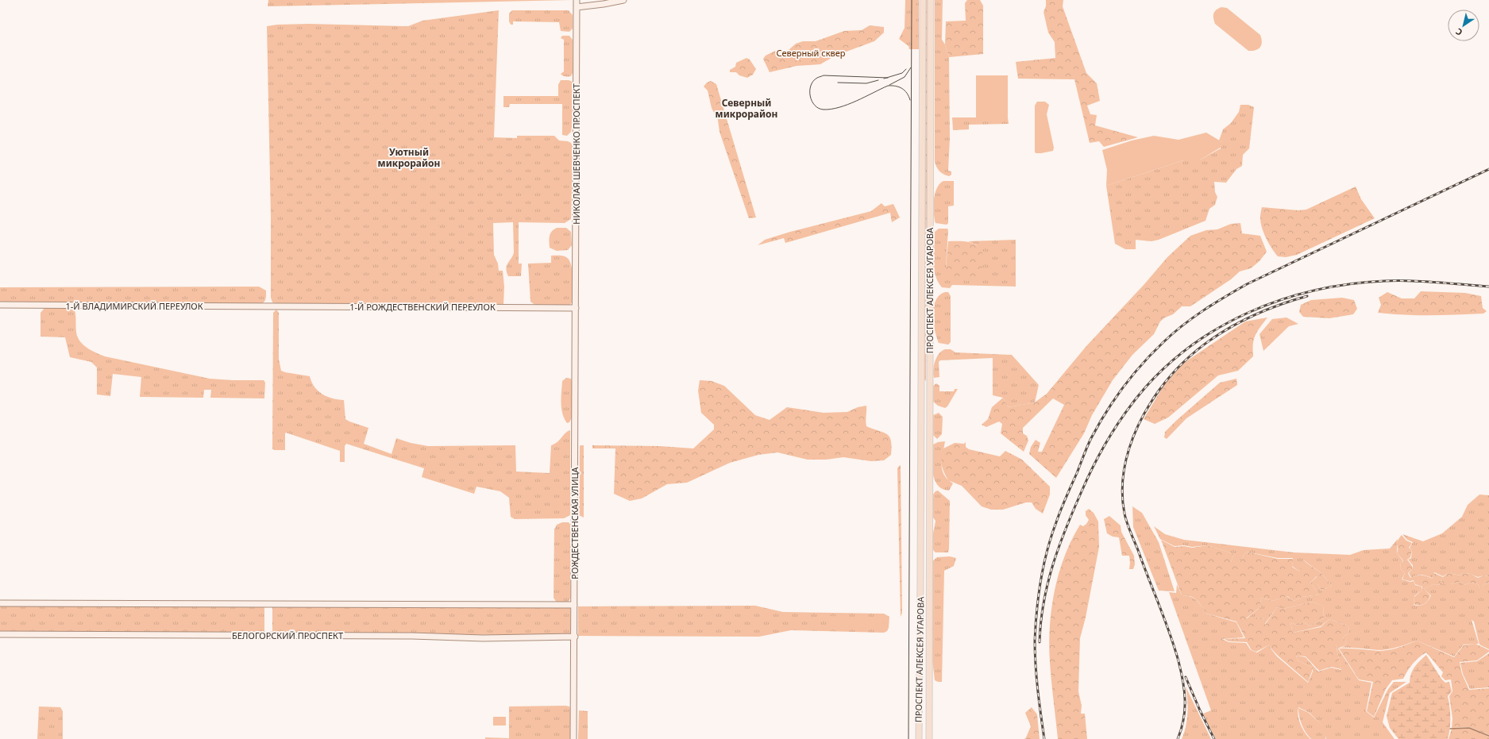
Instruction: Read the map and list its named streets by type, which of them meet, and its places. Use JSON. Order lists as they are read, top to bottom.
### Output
{
  "streets": {
    "main road": ["ПРОСПЕКТ АЛЕКСЕЯ УГАРОВА"],
    "street": [
      "НИКОЛАЯ ШЕВЧЕНКО ПРОСПЕКТ",
      "1-Й ВЛАДИМИРСКИЙ ПЕРЕУЛОК",
      "1-Й РОЖДЕСТВЕНСКИЙ ПЕРЕУЛОК",
      "РОЖДЕСТВЕНСКАЯ УЛИЦА",
      "БЕЛОГОРСКИЙ ПРОСПЕКТ"
    ]
  },
  "crossings": [
    ["НИКОЛАЯ ШЕВЧЕНКО ПРОСПЕКТ", "1-Й РОЖДЕСТВЕНСКИЙ ПЕРЕУЛОК"],
    ["НИКОЛАЯ ШЕВЧЕНКО ПРОСПЕКТ", "РОЖДЕСТВЕНСКАЯ УЛИЦА"],
    ["1-Й ВЛАДИМИРСКИЙ ПЕРЕУЛОК", "1-Й РОЖДЕСТВЕНСКИЙ ПЕРЕУЛОК"],
    ["1-Й РОЖДЕСТВЕНСКИЙ ПЕРЕУЛОК", "РОЖДЕСТВЕНСКАЯ УЛИЦА"],
    ["РОЖДЕСТВЕНСКАЯ УЛИЦА", "БЕЛОГОРСКИЙ ПРОСПЕКТ"]
  ],
  "districts": ["Северный микрорайон", "Уютный микрорайон"],
  "parks": ["Северный сквер"],
  "north": "bottom left"
}
